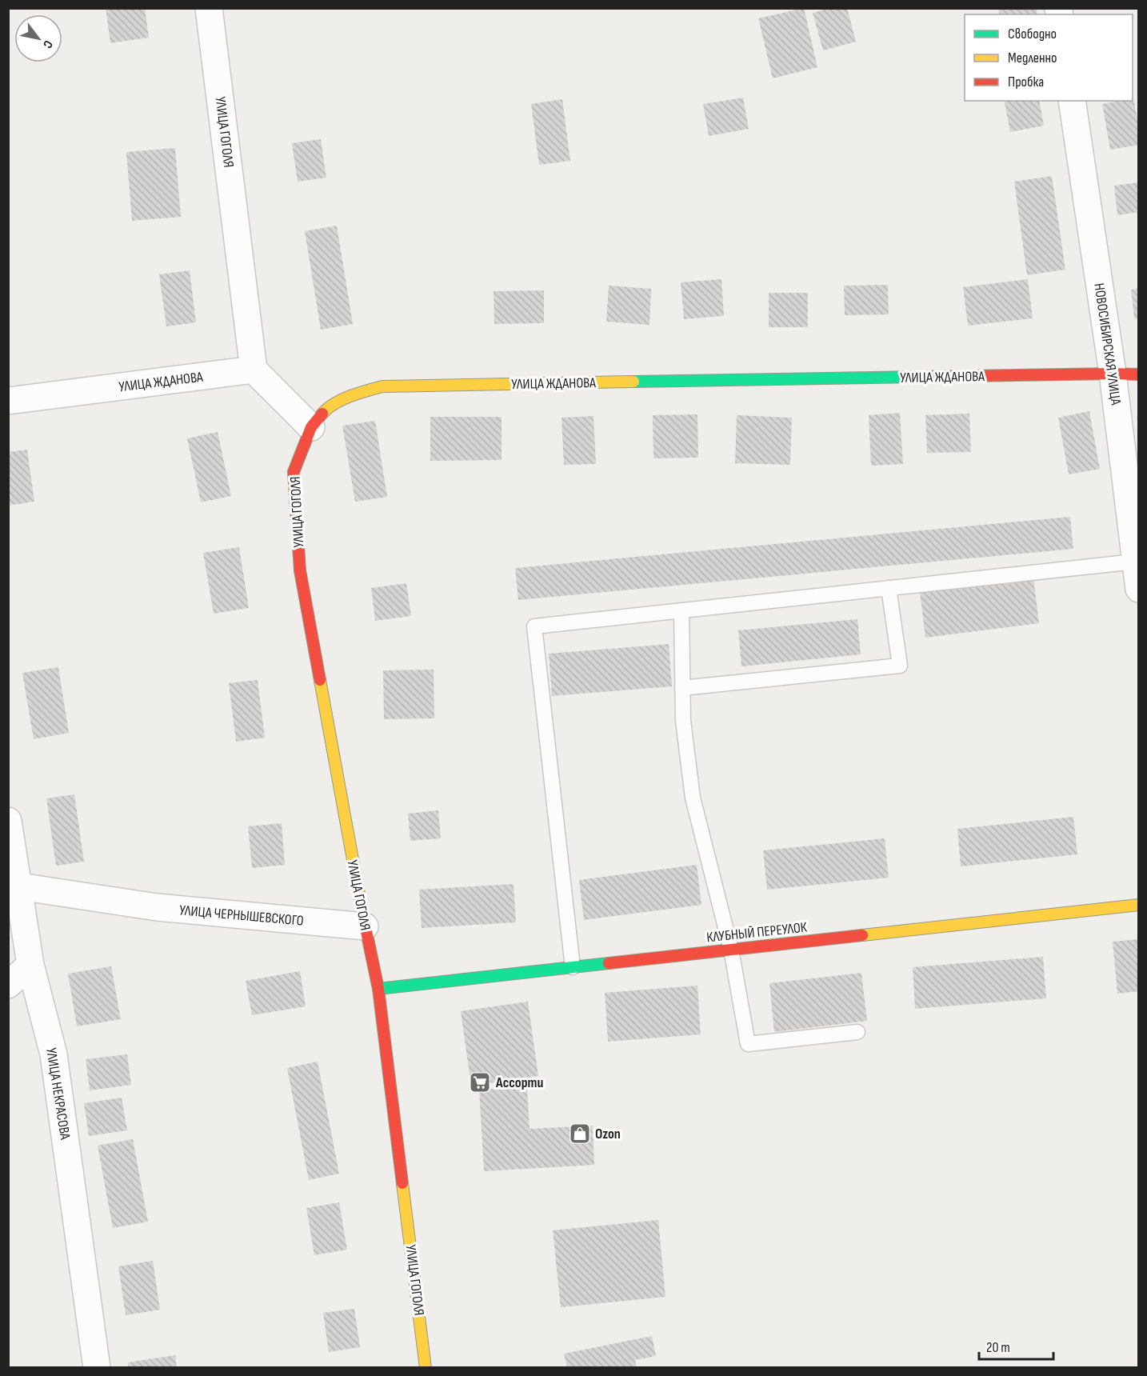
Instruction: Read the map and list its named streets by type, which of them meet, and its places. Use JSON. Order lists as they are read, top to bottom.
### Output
{
  "streets": {
    "main road": ["УЛИЦА ГОГОЛЯ", "УЛИЦА ЖДАНОВА", "КЛУБНЫЙ ПЕРЕУЛОК"],
    "street": ["НОВОСИБИРСКАЯ УЛИЦА", "УЛИЦА ЧЕРНЫШЕВСКОГО", "УЛИЦА НЕКРАСОВА"]
  },
  "crossings": [
    ["УЛИЦА ГОГОЛЯ", "УЛИЦА ЖДАНОВА"],
    ["УЛИЦА ГОГОЛЯ", "УЛИЦА ЧЕРНЫШЕВСКОГО"],
    ["УЛИЦА ГОГОЛЯ", "КЛУБНЫЙ ПЕРЕУЛОК"],
    ["НОВОСИБИРСКАЯ УЛИЦА", "УЛИЦА ЖДАНОВА"],
    ["УЛИЦА ЧЕРНЫШЕВСКОГО", "УЛИЦА НЕКРАСОВА"]
  ],
  "places": {
    "supermarket": ["Ассорти"],
    "shop": ["Ozon"]
  },
  "legend": ["Свободно", "Медленно", "Пробка"],
  "scale_bar": "20 m",
  "north": "bottom right"
}
